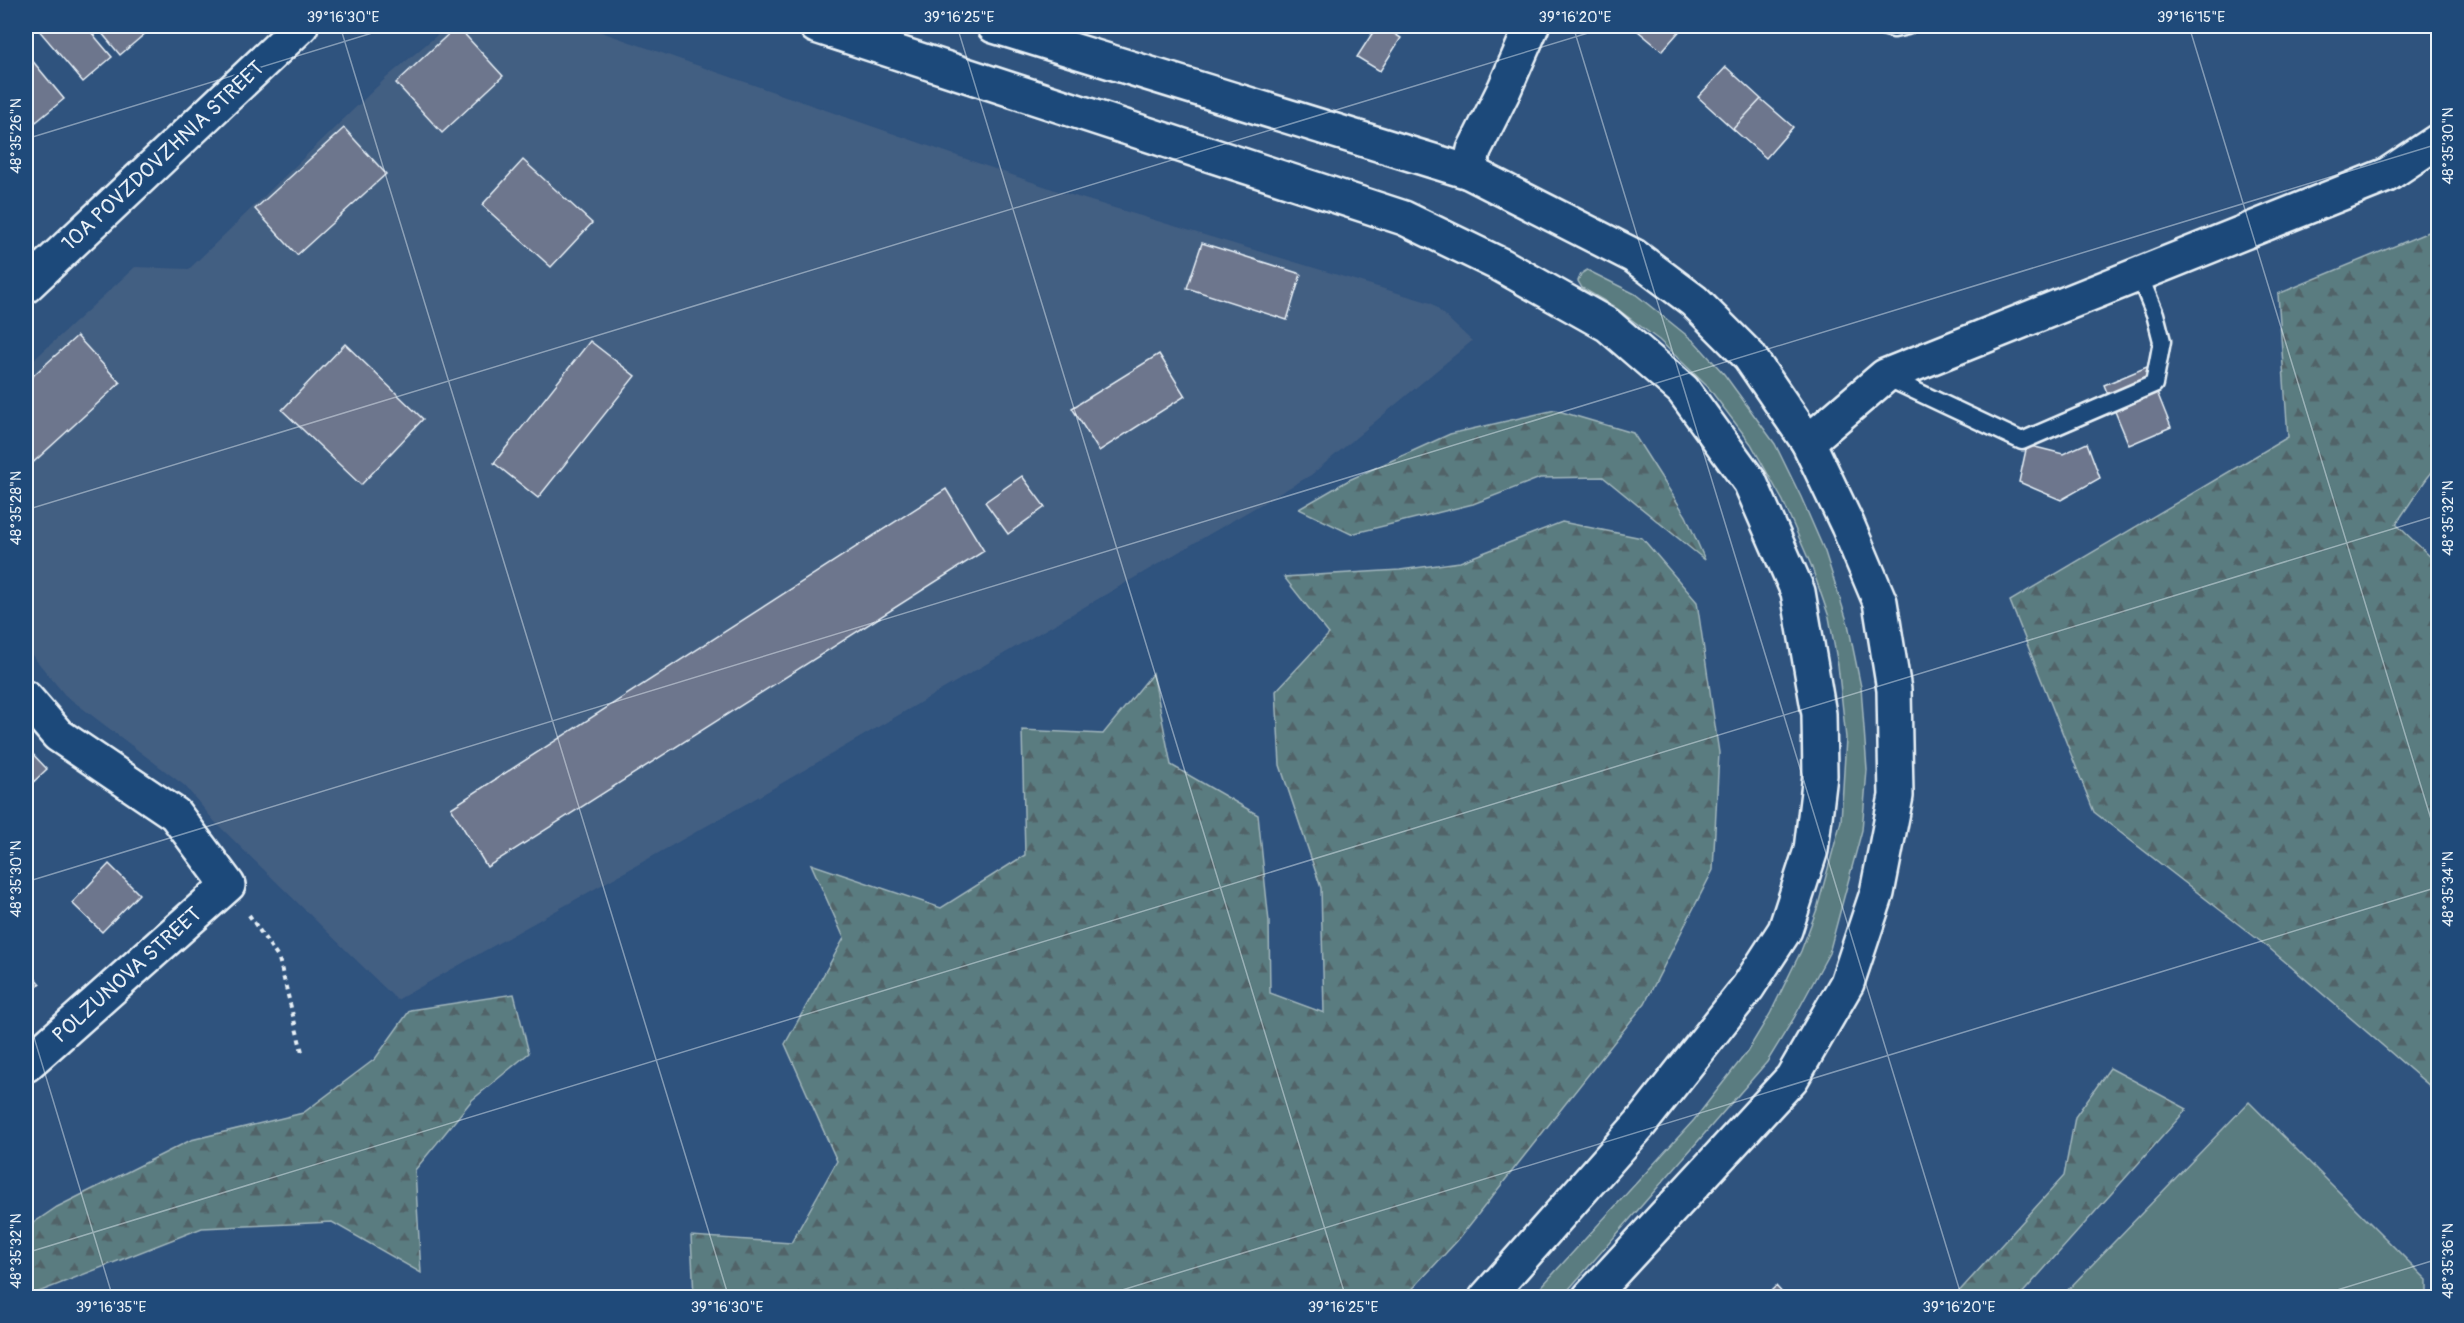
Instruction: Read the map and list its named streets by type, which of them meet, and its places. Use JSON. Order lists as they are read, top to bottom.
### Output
{
  "streets": {
    "main road": ["10A POVZDOVZHNIA STREET", "POLZUNOVA STREET"]
  },
  "coordinates": [
    "39°16'30\"E",
    "39°16'25\"E",
    "39°16'20\"E",
    "39°16'15\"E",
    "48°35'26\"N",
    "48°35'30\"N",
    "48°35'28\"N",
    "48°35'32\"N",
    "48°35'34\"N",
    "48°35'36\"N",
    "39°16'35\"E"
  ]
}
